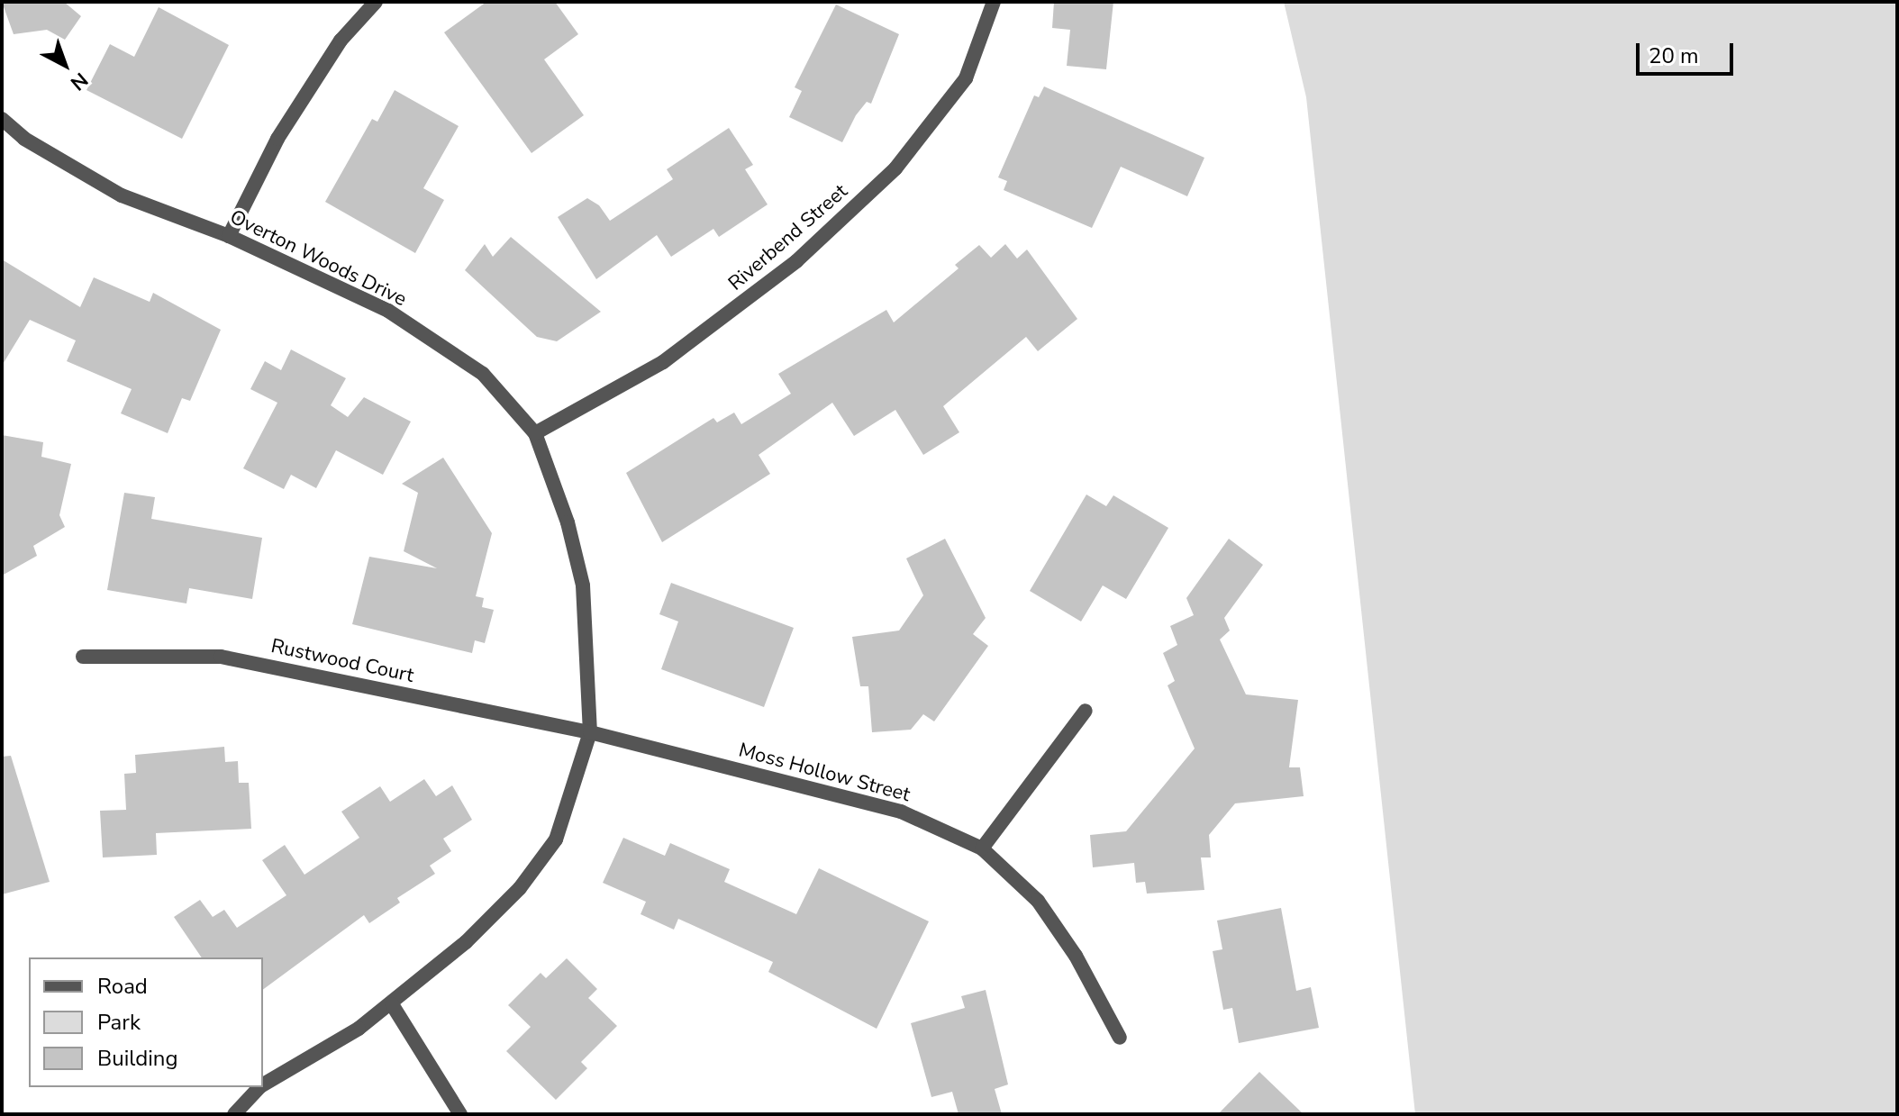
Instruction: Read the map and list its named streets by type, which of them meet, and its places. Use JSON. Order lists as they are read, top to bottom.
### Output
{
  "streets": {
    "street": [
      "Riverbend Street",
      "Overton Woods Drive",
      "Rustwood Court",
      "Moss Hollow Street"
    ]
  },
  "crossings": [
    ["Riverbend Street", "Overton Woods Drive"],
    ["Overton Woods Drive", "Rustwood Court"],
    ["Overton Woods Drive", "Moss Hollow Street"],
    ["Rustwood Court", "Moss Hollow Street"]
  ],
  "legend": ["Road", "Park", "Building"],
  "scale_bar": "20 m",
  "north": "bottom right"
}
